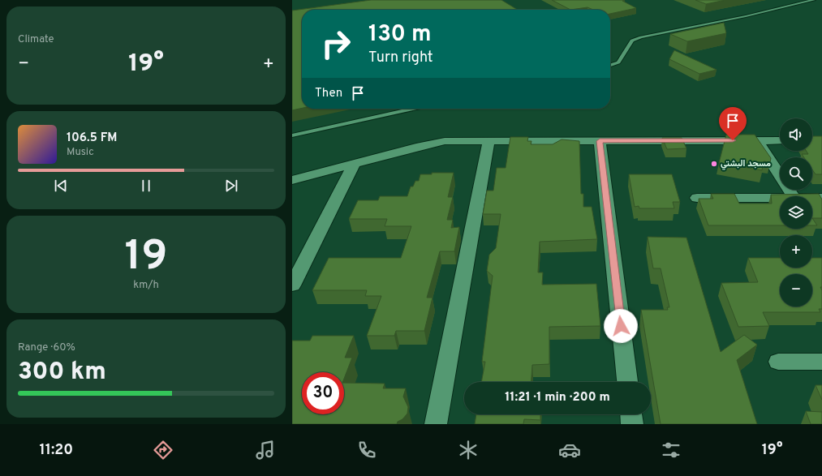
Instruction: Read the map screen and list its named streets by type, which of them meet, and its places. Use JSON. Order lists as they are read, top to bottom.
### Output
{
  "places": ["مسجد البشتي"],
  "page": {
    "tile": [
      "Climate",
      ["19", "km/h"],
      ["Range · 60%", "300 km"]
    ],
    "turn": ["130 m", "Turn right"],
    "heat": ["−", "19°", "+"],
    "then": "Then",
    "map_buttons": ["+", "−"],
    "song": ["106.5 FM", "Music"],
    "limit": "30",
    "trip": "11:21 · 1 min · 200 m",
    "tabs": ["11:20", "19°"]
  }
}
